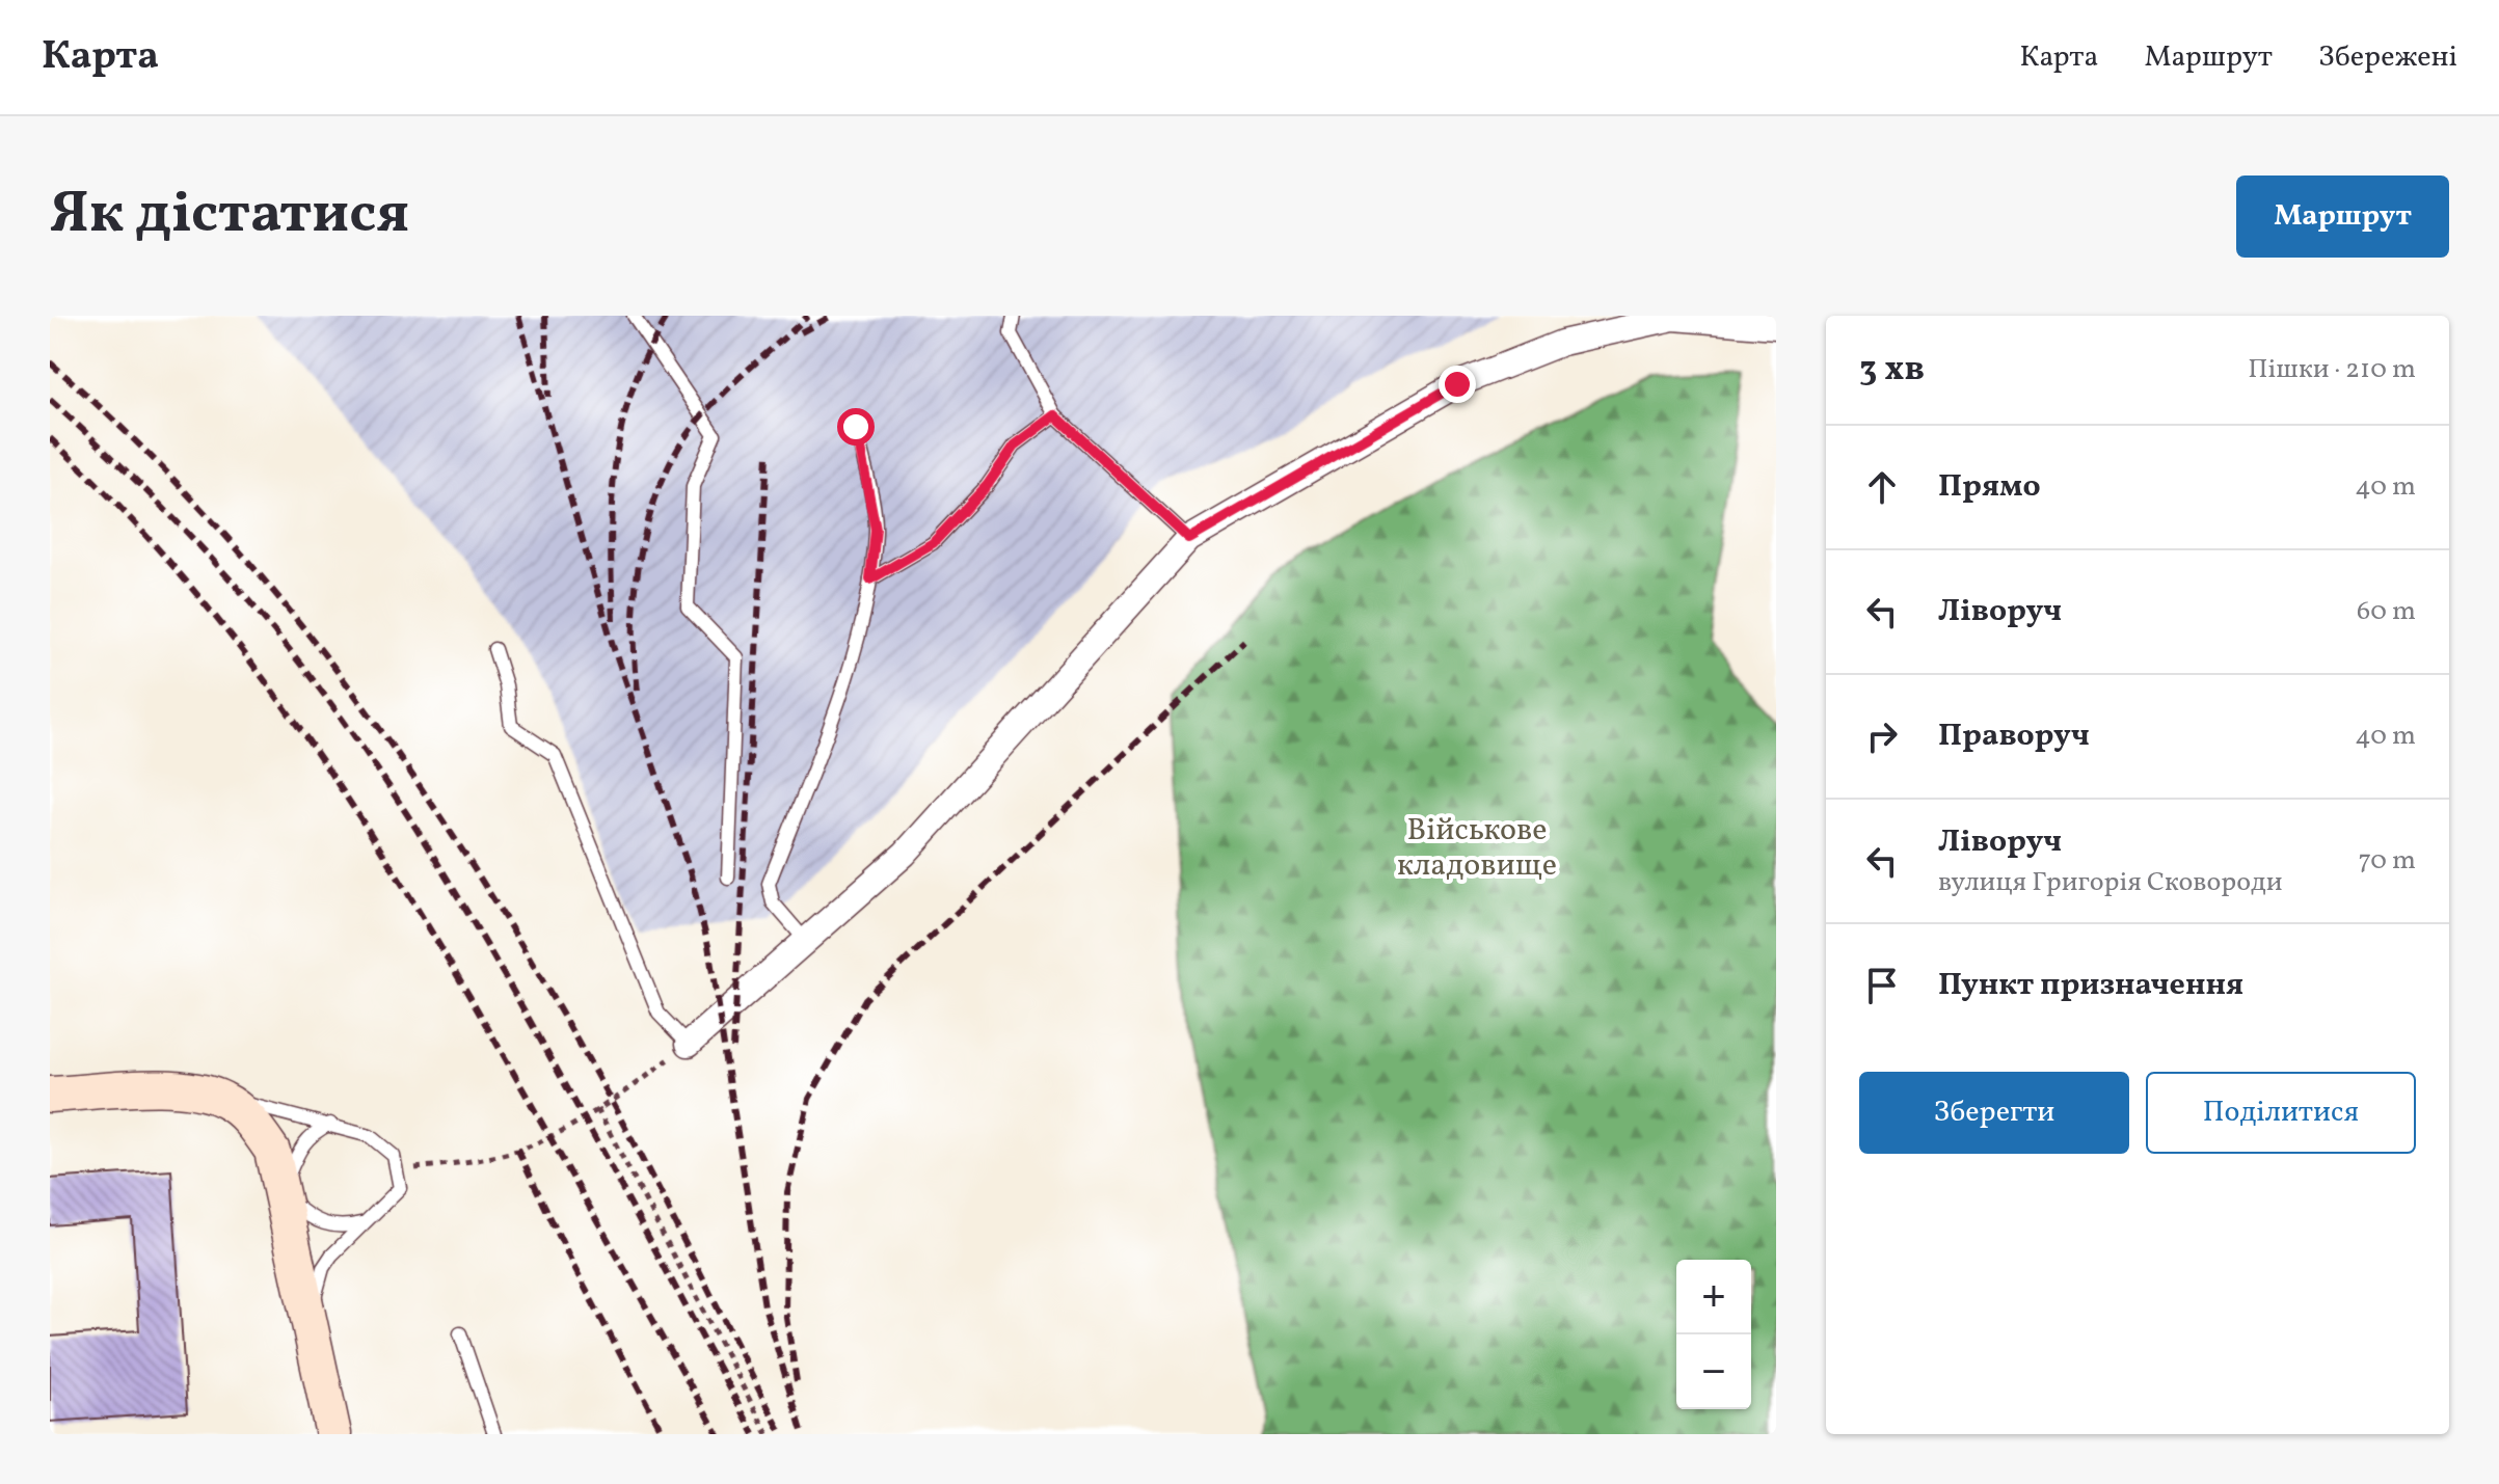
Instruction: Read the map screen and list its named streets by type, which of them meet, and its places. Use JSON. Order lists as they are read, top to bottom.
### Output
{
  "parks": ["Військове кладовище"],
  "page": {
    "header": "Карта",
    "nav": ["Карта", "Маршрут", "Збережені"],
    "title": "Як дістатися",
    "buttons": [
      "Маршрут",
      ["Зберегти", "Поділитися"]
    ],
    "heading": ["3 хв", "Пішки · 210 m"],
    "list": [
      ["Прямо", "40 m"],
      ["Ліворуч", "60 m"],
      ["Праворуч", "40 m"],
      ["Ліворуч", "вулиця Григорія Сковороди", "70 m"],
      "Пункт призначення"
    ],
    "map_buttons": ["+", "−"]
  }
}
